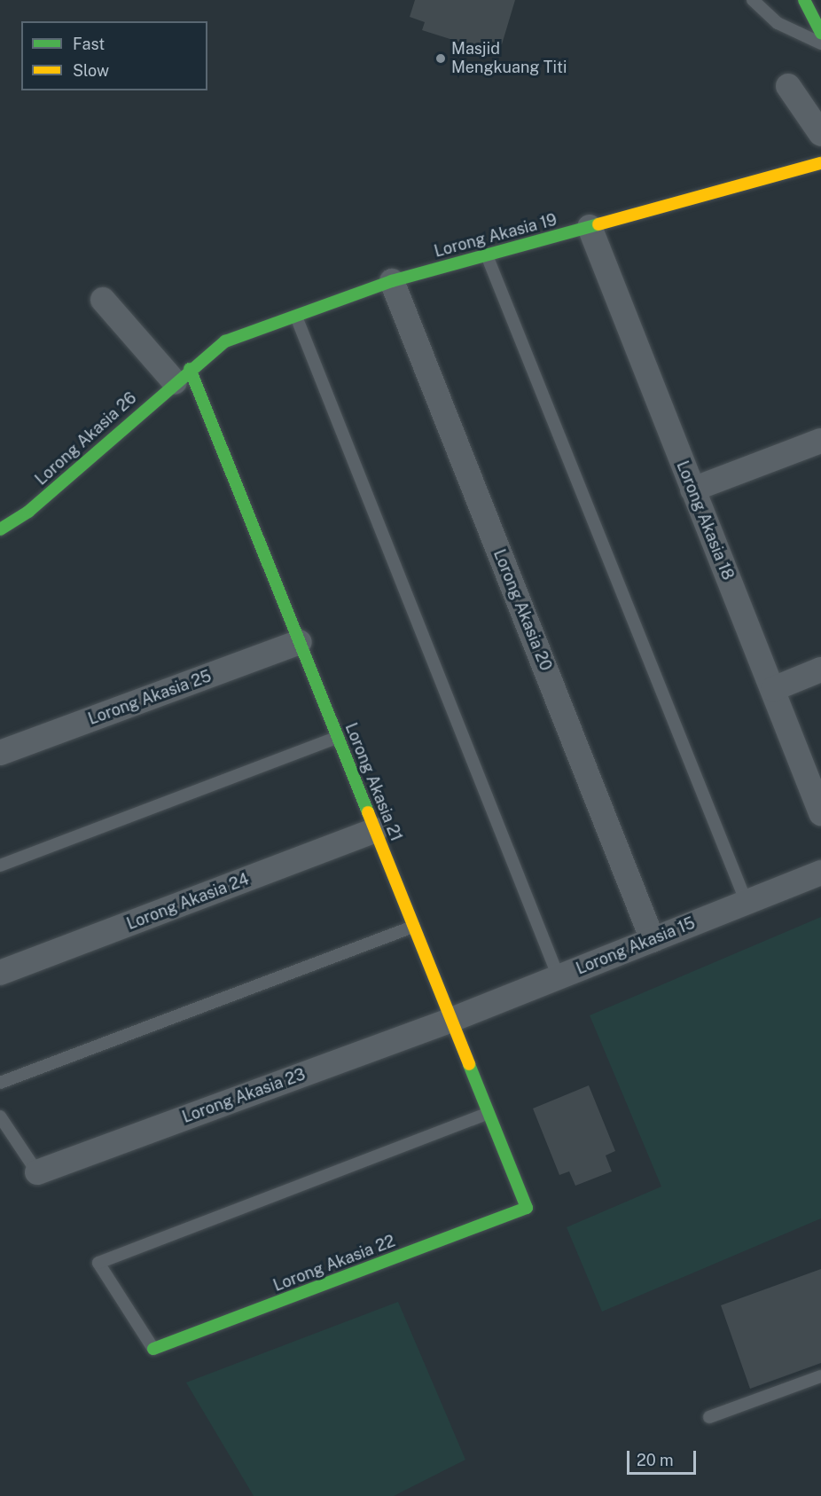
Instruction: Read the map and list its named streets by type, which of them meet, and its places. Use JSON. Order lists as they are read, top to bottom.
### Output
{
  "streets": {
    "street": [
      "Lorong Akasia 19",
      "Lorong Akasia 26",
      "Lorong Akasia 18",
      "Lorong Akasia 20",
      "Lorong Akasia 25",
      "Lorong Akasia 21",
      "Lorong Akasia 24",
      "Lorong Akasia 15",
      "Lorong Akasia 23",
      "Lorong Akasia 22"
    ]
  },
  "crossings": [
    ["Lorong Akasia 19", "Lorong Akasia 26"],
    ["Lorong Akasia 19", "Lorong Akasia 18"],
    ["Lorong Akasia 19", "Lorong Akasia 20"],
    ["Lorong Akasia 19", "Lorong Akasia 21"],
    ["Lorong Akasia 26", "Lorong Akasia 21"],
    ["Lorong Akasia 20", "Lorong Akasia 15"],
    ["Lorong Akasia 25", "Lorong Akasia 21"],
    ["Lorong Akasia 21", "Lorong Akasia 24"],
    ["Lorong Akasia 21", "Lorong Akasia 15"],
    ["Lorong Akasia 21", "Lorong Akasia 23"],
    ["Lorong Akasia 21", "Lorong Akasia 22"],
    ["Lorong Akasia 15", "Lorong Akasia 23"]
  ],
  "places": ["Masjid Mengkuang Titi"],
  "legend": ["Fast", "Slow"],
  "scale_bar": "20 m"
}
